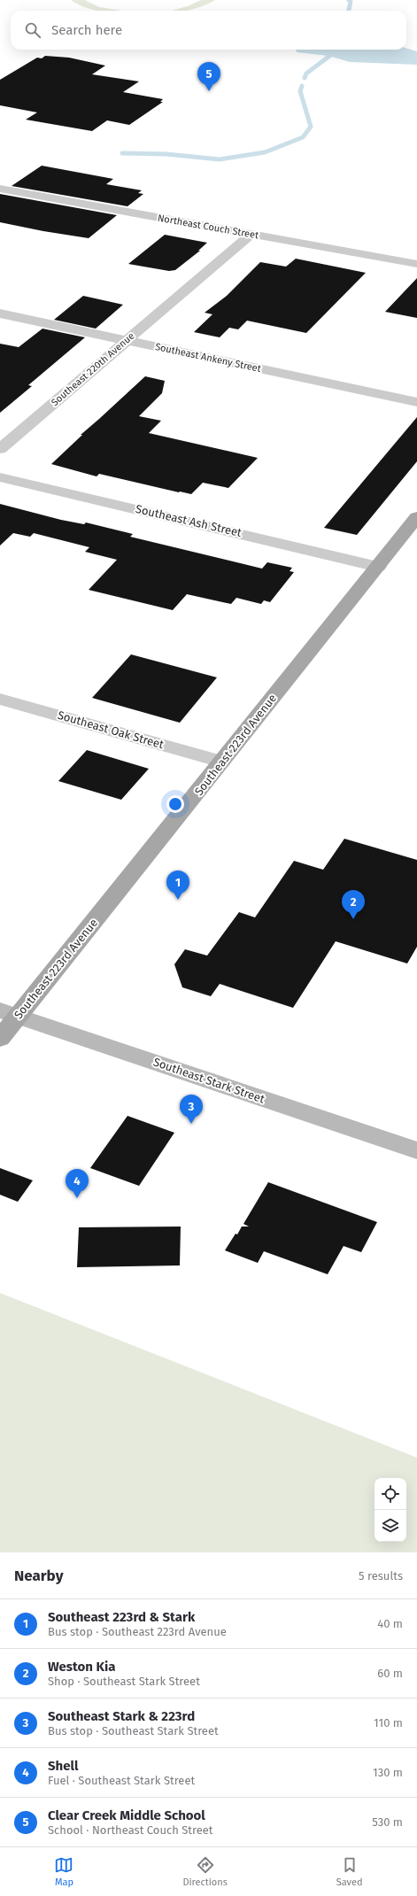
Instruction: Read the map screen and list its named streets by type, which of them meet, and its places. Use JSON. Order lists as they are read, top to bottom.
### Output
{
  "streets": {
    "main road": ["Southeast 223rd Avenue", "Southeast Stark Street"],
    "street": [
      "Northeast Couch Street",
      "Southeast Ankeny Street",
      "Southeast 220th Avenue",
      "Southeast Ash Street",
      "Southeast Oak Street"
    ]
  },
  "crossings": [
    ["Northeast Couch Street", "Southeast 220th Avenue"],
    ["Southeast Ankeny Street", "Southeast 220th Avenue"],
    ["Southeast Ash Street", "Southeast 223rd Avenue"],
    ["Southeast Oak Street", "Southeast 223rd Avenue"],
    ["Southeast 223rd Avenue", "Southeast Stark Street"]
  ],
  "page": {
    "search": "Search here",
    "pins": [
      "5",
      "1",
      "2",
      "3",
      "4"
    ],
    "heading": ["Nearby", "5 results"],
    "list": [
      {
        "mark": "1",
        "name": "Southeast 223rd & Stark",
        "note": "Bus stop · Southeast 223rd Avenue",
        "value": "40 m"
      },
      {
        "mark": "2",
        "name": "Weston Kia",
        "note": "Shop · Southeast Stark Street",
        "value": "60 m"
      },
      {
        "mark": "3",
        "name": "Southeast Stark & 223rd",
        "note": "Bus stop · Southeast Stark Street",
        "value": "110 m"
      },
      {
        "mark": "4",
        "name": "Shell",
        "note": "Fuel · Southeast Stark Street",
        "value": "130 m"
      },
      {
        "mark": "5",
        "name": "Clear Creek Middle School",
        "note": "School · Northeast Couch Street",
        "value": "530 m"
      }
    ],
    "nav": ["Map", "Directions", "Saved"]
  }
}
